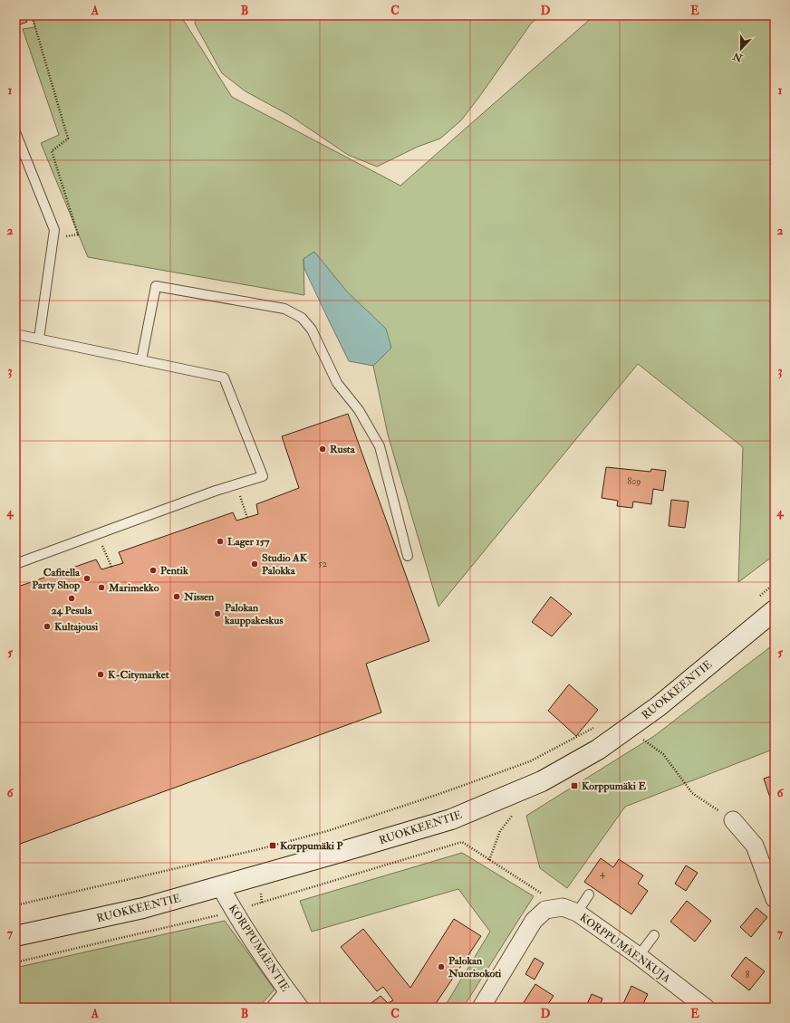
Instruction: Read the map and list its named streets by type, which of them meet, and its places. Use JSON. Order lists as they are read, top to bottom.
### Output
{
  "streets": {
    "street": ["RUOKKEENTIE", "KORPPUMÄENTIE", "KORPPUMÄENKUJA"]
  },
  "crossings": [
    ["RUOKKEENTIE", "KORPPUMÄENTIE"]
  ],
  "places": {
    "other": [
      "Rusta",
      "Lager 157",
      "Studio AK Palokka",
      "Pentik",
      "Cafitella Party Shop",
      "Marimekko",
      "Nissen",
      "24 Pesula",
      "Palokan kauppakeskus",
      "Kultajousi",
      "K-Citymarket",
      "Palokan Nuorisokoti"
    ],
    "transit": ["Korppumäki E", "Korppumäki P"]
  },
  "house_numbers": [
    "809",
    "52",
    "4",
    "8"
  ],
  "north": "bottom",
  "grid": {
    "columns": [
      "A",
      "B",
      "C",
      "D",
      "E"
    ],
    "rows": [
      "1",
      "2",
      "3",
      "4",
      "5",
      "6",
      "7"
    ]
  }
}
